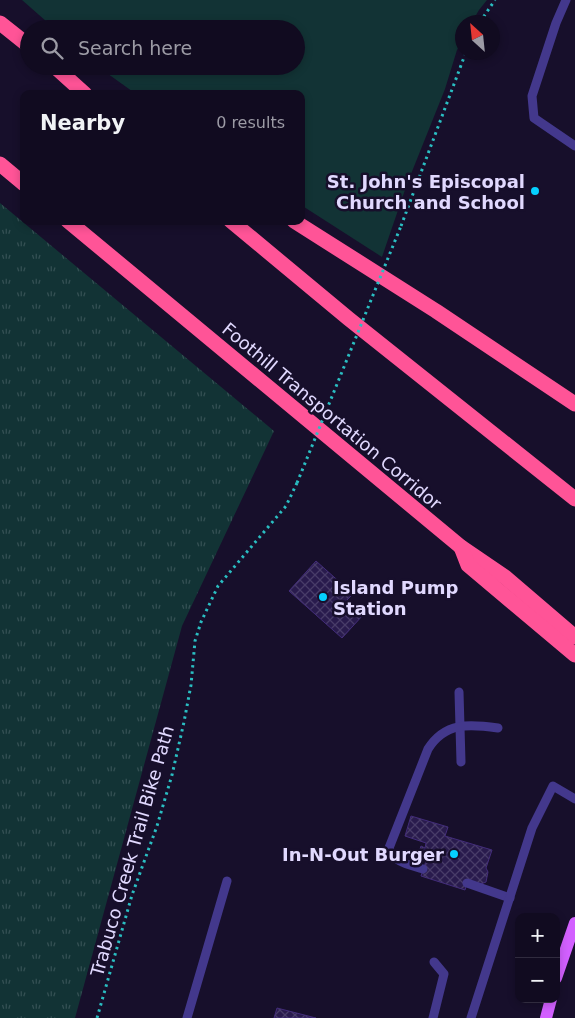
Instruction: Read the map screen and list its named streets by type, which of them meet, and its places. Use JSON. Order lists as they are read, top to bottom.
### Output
{
  "streets": {
    "highway": ["Foothill Transportation Corridor"],
    "path": ["Trabuco Creek Trail Bike Path"]
  },
  "places": ["St. John's Episcopal Church and School", "Island Pump Station", "In-N-Out Burger"],
  "north": "top left",
  "page": {
    "search": "Search here",
    "heading": ["Nearby", "0 results"],
    "map_buttons": ["+", "−"]
  }
}
